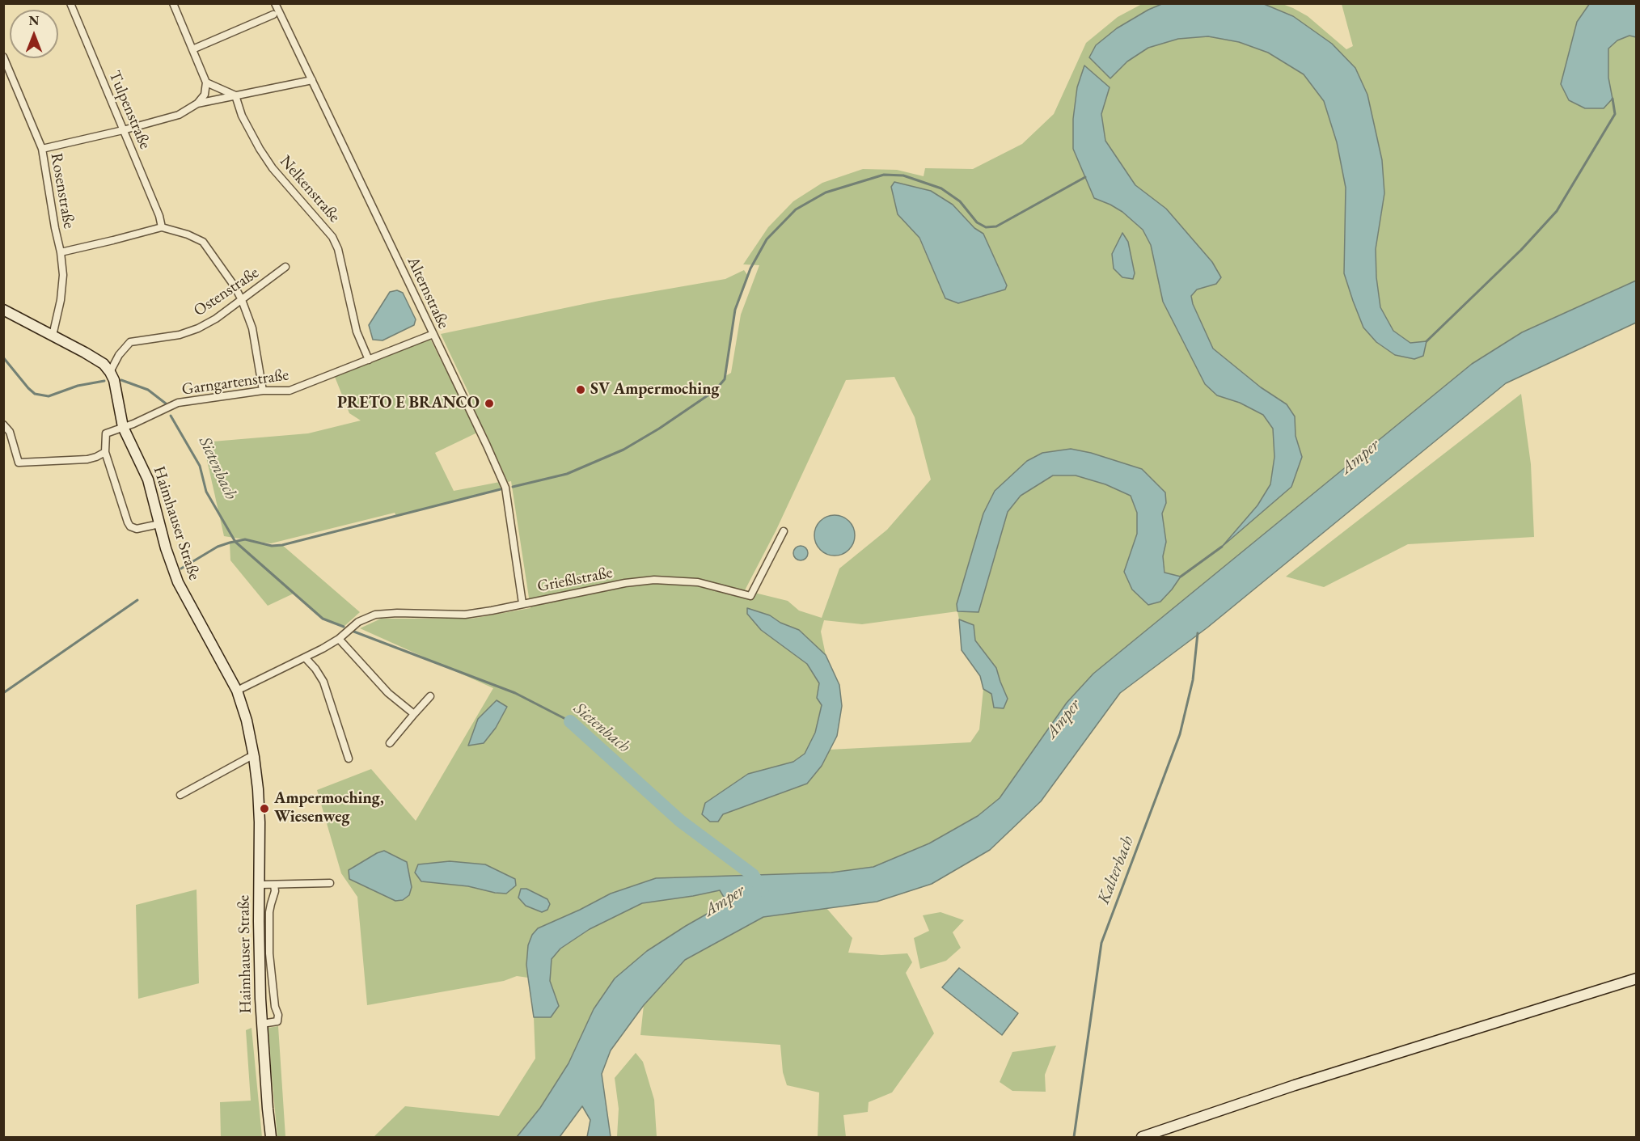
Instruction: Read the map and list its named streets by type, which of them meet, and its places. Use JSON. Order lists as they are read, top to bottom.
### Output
{
  "streets": {
    "main road": ["Haimhauser Straße"],
    "street": [
      "Tulpenstraße",
      "Nelkenstraße",
      "Rosenstraße",
      "Ostenstraße",
      "Alternstraße",
      "Garngartenstraße",
      "Grießlstraße"
    ]
  },
  "crossings": [
    ["Nelkenstraße", "Garngartenstraße"],
    ["Ostenstraße", "Haimhauser Straße"],
    ["Alternstraße", "Garngartenstraße"],
    ["Alternstraße", "Grießlstraße"],
    ["Garngartenstraße", "Haimhauser Straße"],
    ["Haimhauser Straße", "Grießlstraße"]
  ],
  "water": ["Amper", "Sietenbach", "Kalterbach"],
  "places": ["SV Ampermoching", "PRETO E BRANCO", "Ampermoching, Wiesenweg"],
  "north": "top"
}
